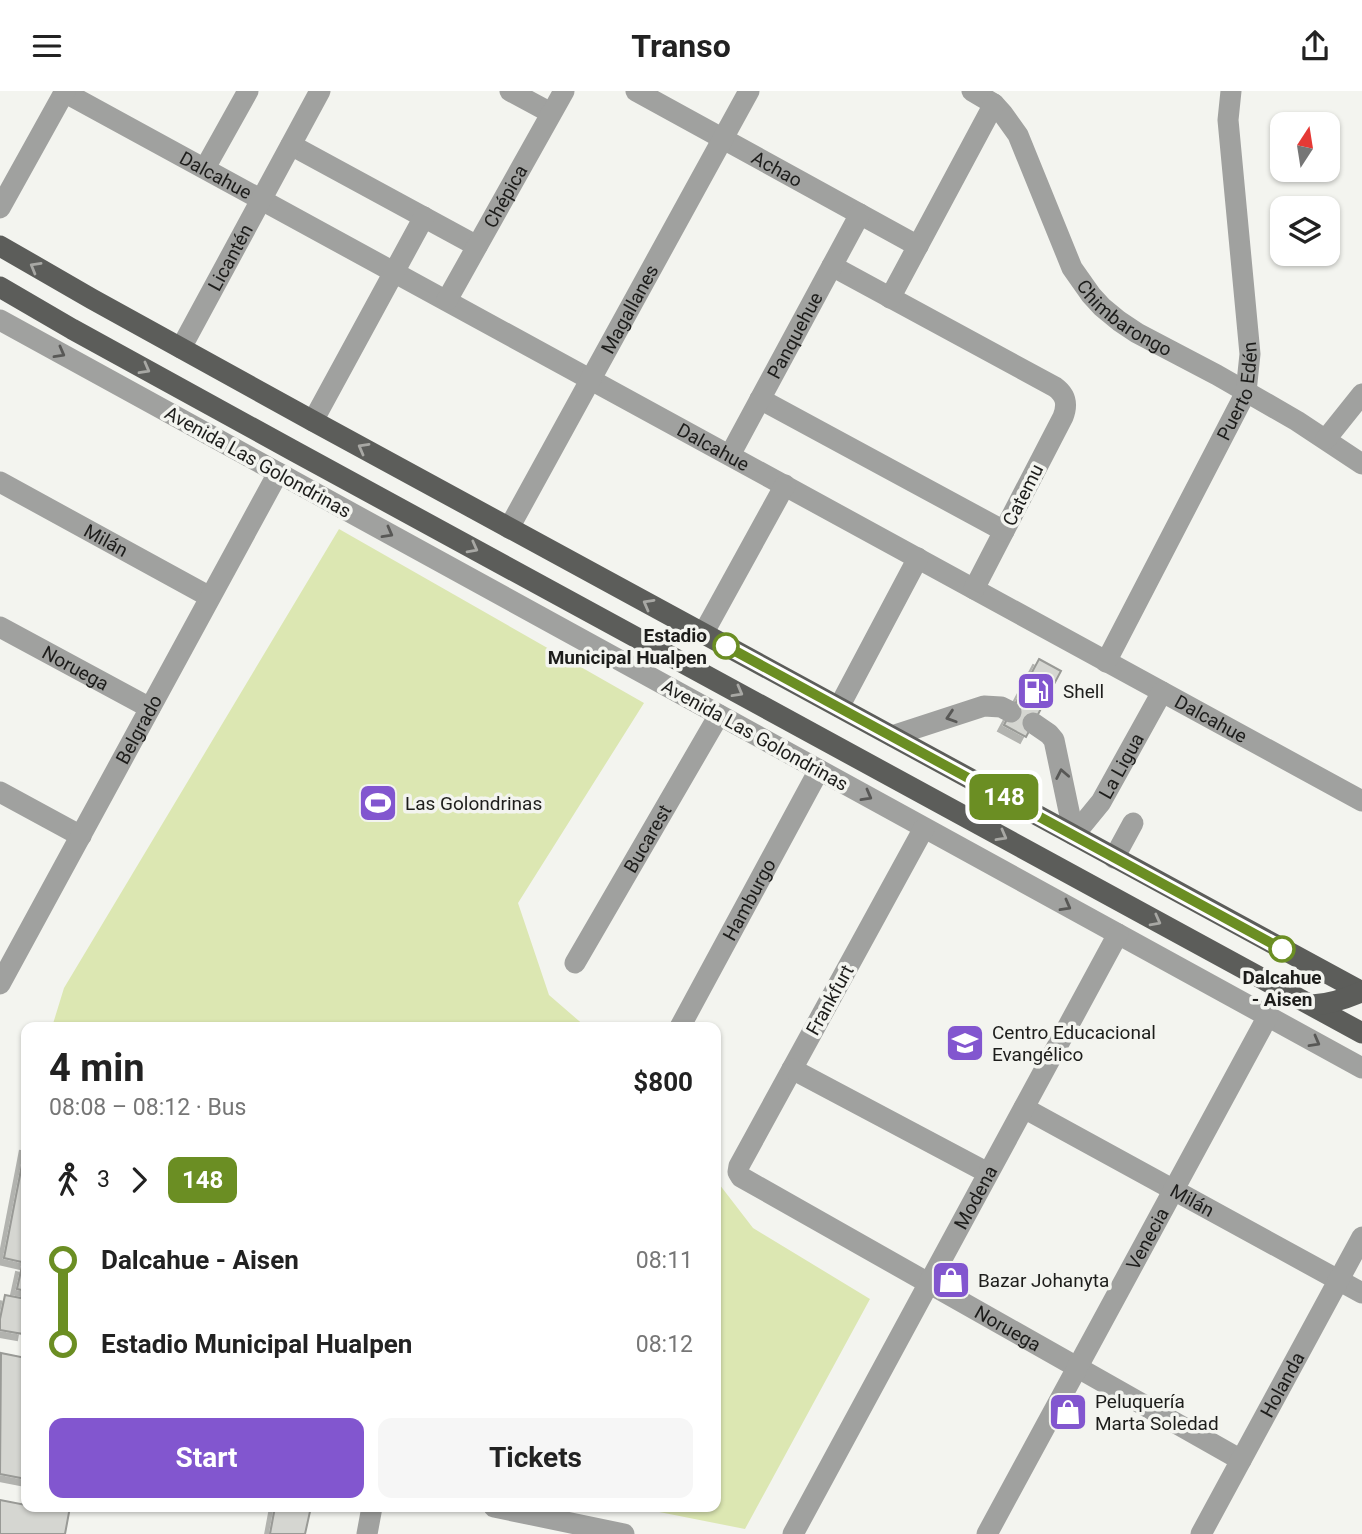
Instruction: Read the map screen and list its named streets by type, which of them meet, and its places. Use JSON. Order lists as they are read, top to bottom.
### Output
{
  "streets": {
    "main road": ["Avenida Las Golondrinas"],
    "street": [
      "Achao",
      "Dalcahue",
      "Chépica",
      "Licantén",
      "Magallanes",
      "Chimbarongo",
      "Panquehue",
      "Puerto Edén",
      "Catemu",
      "Milán",
      "Noruega",
      "Belgrado",
      "La Ligua",
      "Bucarest",
      "Hamburgo",
      "Frankfurt",
      "Modena",
      "Venecia",
      "Holanda"
    ]
  },
  "crossings": [
    ["Achao", "Magallanes"],
    ["Achao", "Panquehue"],
    ["Dalcahue", "Chépica"],
    ["Dalcahue", "Licantén"],
    ["Dalcahue", "Magallanes"],
    ["Dalcahue", "Panquehue"],
    ["Dalcahue", "Puerto Edén"],
    ["Dalcahue", "Catemu"],
    ["Dalcahue", "La Ligua"],
    ["Chimbarongo", "Puerto Edén"],
    ["Avenida Las Golondrinas", "Belgrado"],
    ["Avenida Las Golondrinas", "Bucarest"],
    ["Avenida Las Golondrinas", "Hamburgo"],
    ["Avenida Las Golondrinas", "Frankfurt"],
    ["Avenida Las Golondrinas", "Modena"],
    ["Avenida Las Golondrinas", "Venecia"],
    ["Milán", "Belgrado"],
    ["Milán", "Modena"],
    ["Milán", "Venecia"],
    ["Milán", "Holanda"],
    ["Noruega", "Belgrado"],
    ["Noruega", "Frankfurt"],
    ["Noruega", "Modena"],
    ["Noruega", "Venecia"],
    ["Noruega", "Holanda"]
  ],
  "places": {
    "other": ["Estadio Municipal Hualpen", "Dalcahue - Aisen"],
    "fuel station": ["Shell"],
    "sports": ["Las Golondrinas"],
    "school or university": ["Centro Educacional Evangélico"],
    "shop": ["Bazar Johanyta", "Peluquería Marta Soledad"]
  },
  "lines": ["bus line 148"],
  "north": "top",
  "page": {
    "header": "Transo",
    "on_map": "148",
    "heading": ["4 min", "08:08 – 08:12 · Bus", "$800"],
    "legs": ["3", "148"],
    "list": [
      {
        "name": "Dalcahue - Aisen",
        "value": "08:11"
      },
      {
        "name": "Estadio Municipal Hualpen",
        "value": "08:12"
      }
    ],
    "buttons": ["Start", "Tickets"]
  }
}
